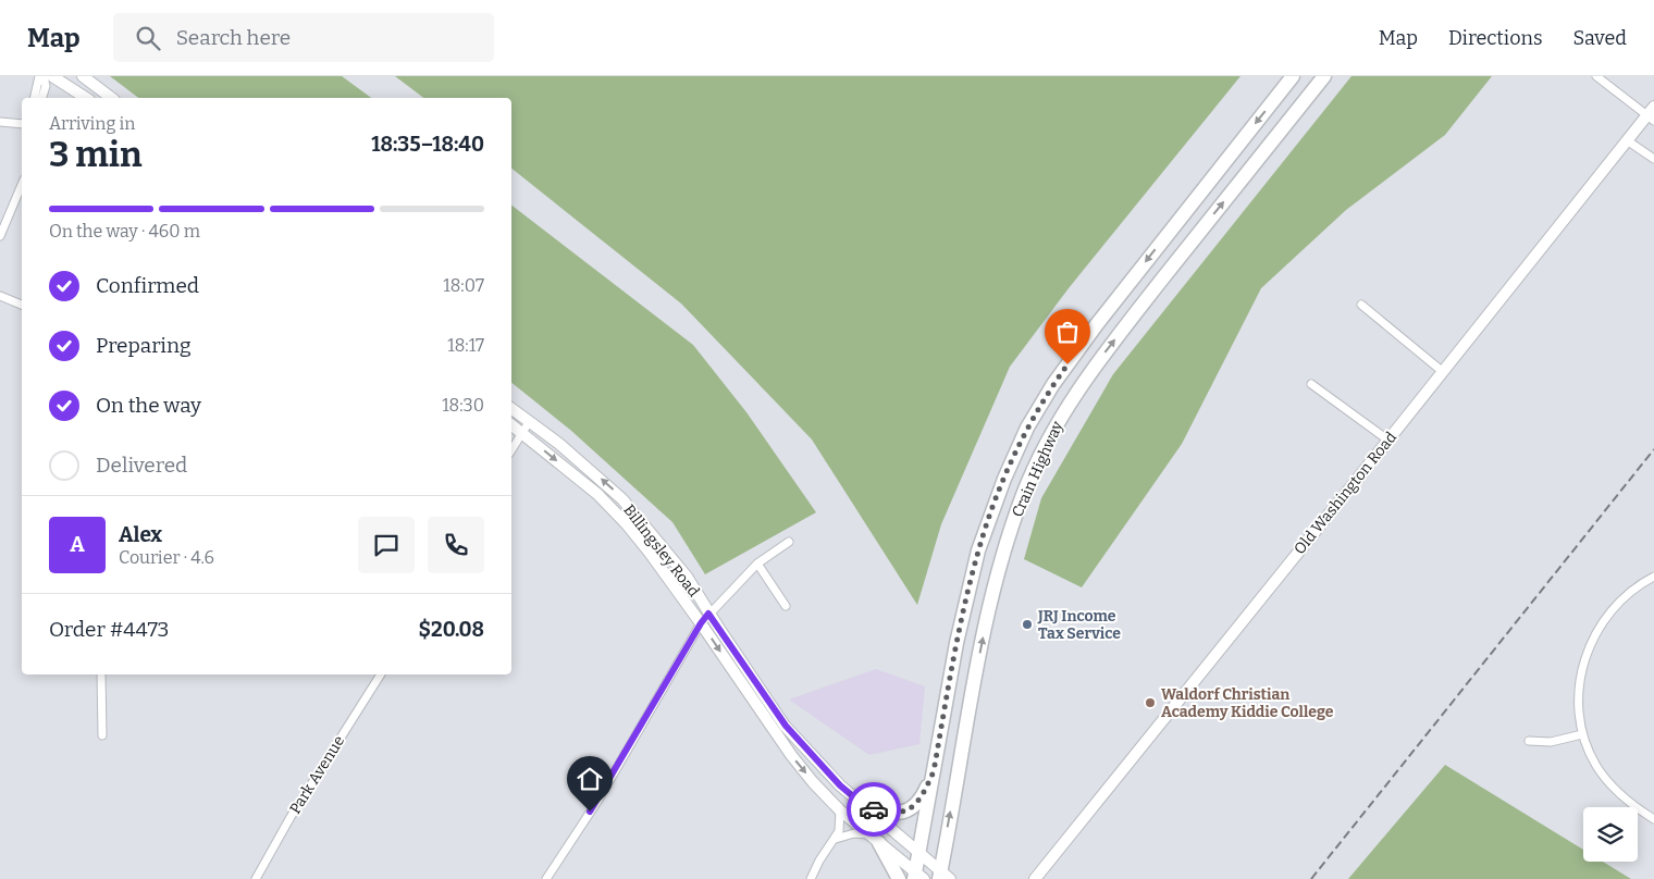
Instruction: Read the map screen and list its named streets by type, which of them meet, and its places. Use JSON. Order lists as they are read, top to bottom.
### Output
{
  "streets": {
    "highway": ["Crain Highway"],
    "main road": ["Old Washington Road", "Billingsley Road"],
    "street": ["Park Avenue"]
  },
  "crossings": [
    ["Crain Highway", "Billingsley Road"]
  ],
  "places": ["JRJ Income Tax Service", "Waldorf Christian Academy Kiddie College"],
  "page": {
    "header": "Map",
    "search": "Search here",
    "nav": ["Map", "Directions", "Saved"],
    "heading": ["3 min", "Arriving in", "18:35–18:40"],
    "panel": [
      "Alex",
      "Courier · 4.6",
      "Order #4473",
      "$20.08"
    ],
    "bar": "On the way · 460 m",
    "list": [
      ["Confirmed", "18:07"],
      ["Preparing", "18:17"],
      ["On the way", "18:30"],
      "Delivered"
    ],
    "round": "A"
  }
}
